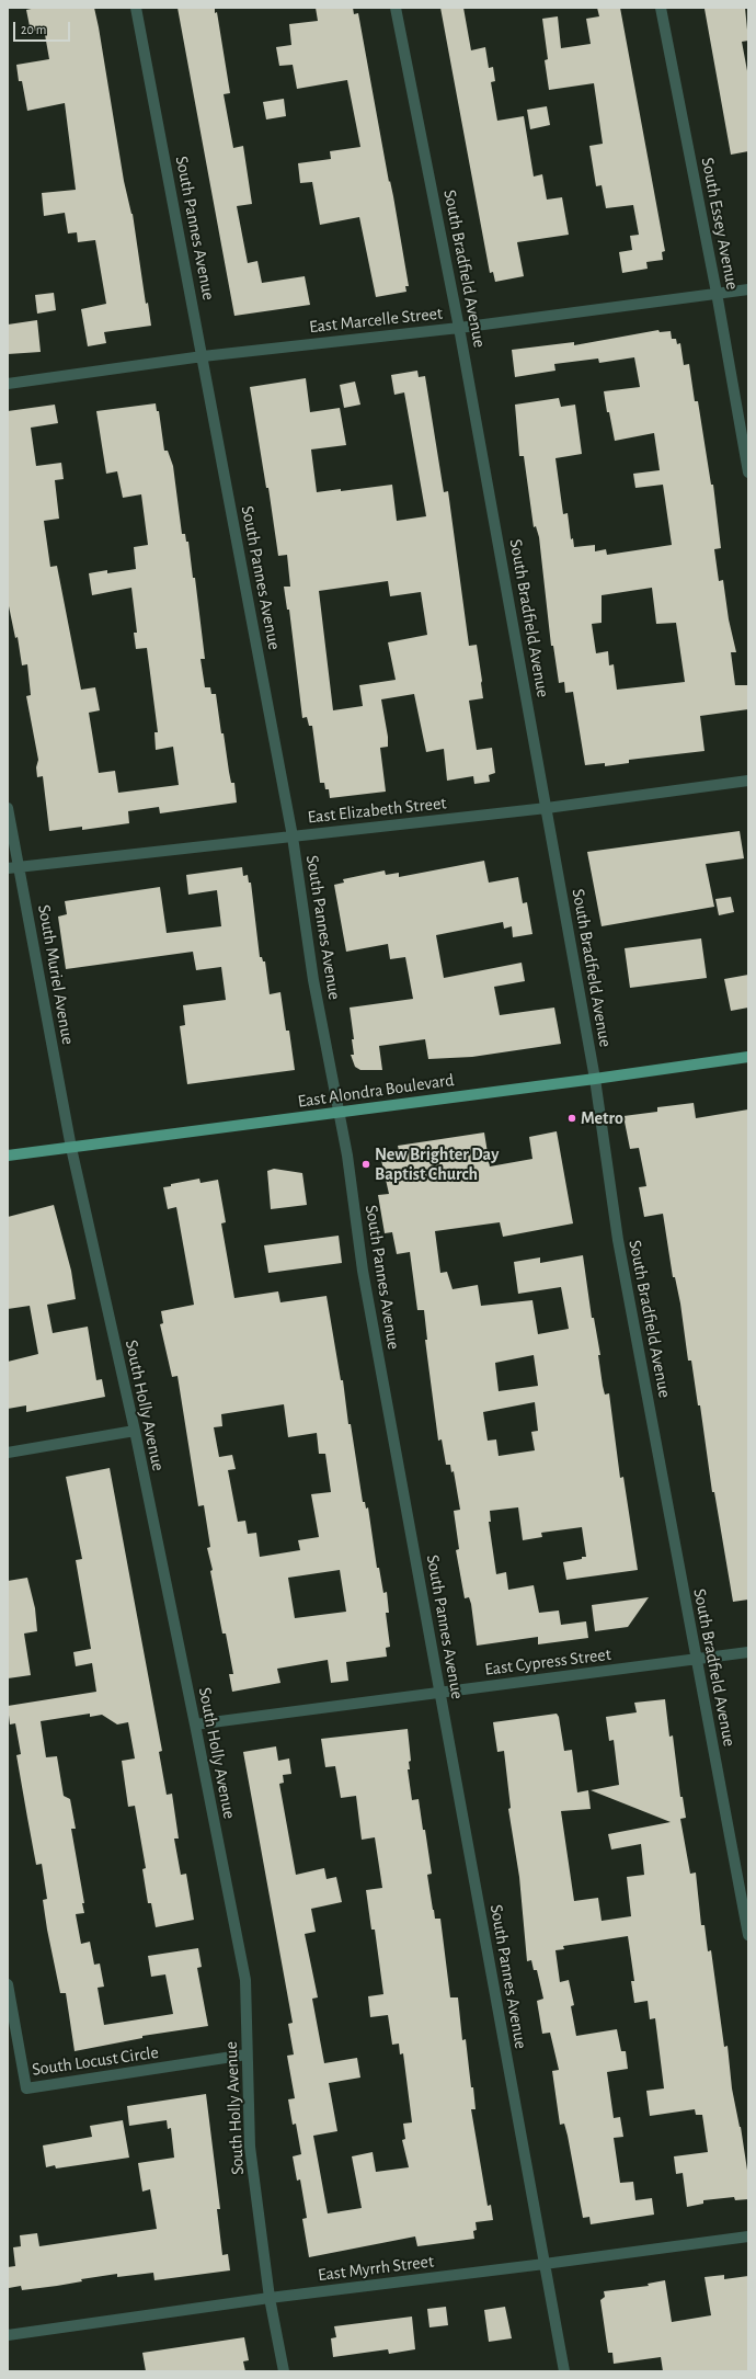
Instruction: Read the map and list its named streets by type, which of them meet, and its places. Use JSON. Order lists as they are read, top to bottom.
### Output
{
  "streets": {
    "main road": ["East Alondra Boulevard"],
    "street": [
      "South Essey Avenue",
      "South Pannes Avenue",
      "South Bradfield Avenue",
      "East Marcelle Street",
      "East Elizabeth Street",
      "South Muriel Avenue",
      "South Holly Avenue",
      "East Cypress Street",
      "South Locust Circle",
      "East Myrrh Street"
    ]
  },
  "crossings": [
    ["South Essey Avenue", "East Marcelle Street"],
    ["South Pannes Avenue", "East Marcelle Street"],
    ["South Pannes Avenue", "East Elizabeth Street"],
    ["South Pannes Avenue", "East Alondra Boulevard"],
    ["South Pannes Avenue", "East Cypress Street"],
    ["South Pannes Avenue", "East Myrrh Street"],
    ["South Bradfield Avenue", "East Marcelle Street"],
    ["South Bradfield Avenue", "East Elizabeth Street"],
    ["South Bradfield Avenue", "East Alondra Boulevard"],
    ["South Bradfield Avenue", "East Cypress Street"],
    ["East Elizabeth Street", "South Muriel Avenue"],
    ["South Muriel Avenue", "East Alondra Boulevard"],
    ["South Muriel Avenue", "South Holly Avenue"],
    ["East Alondra Boulevard", "South Holly Avenue"],
    ["South Holly Avenue", "East Cypress Street"],
    ["South Holly Avenue", "South Locust Circle"],
    ["South Holly Avenue", "East Myrrh Street"]
  ],
  "places": ["Metro", "New Brighter Day Baptist Church"],
  "scale_bar": "20 m"
}
